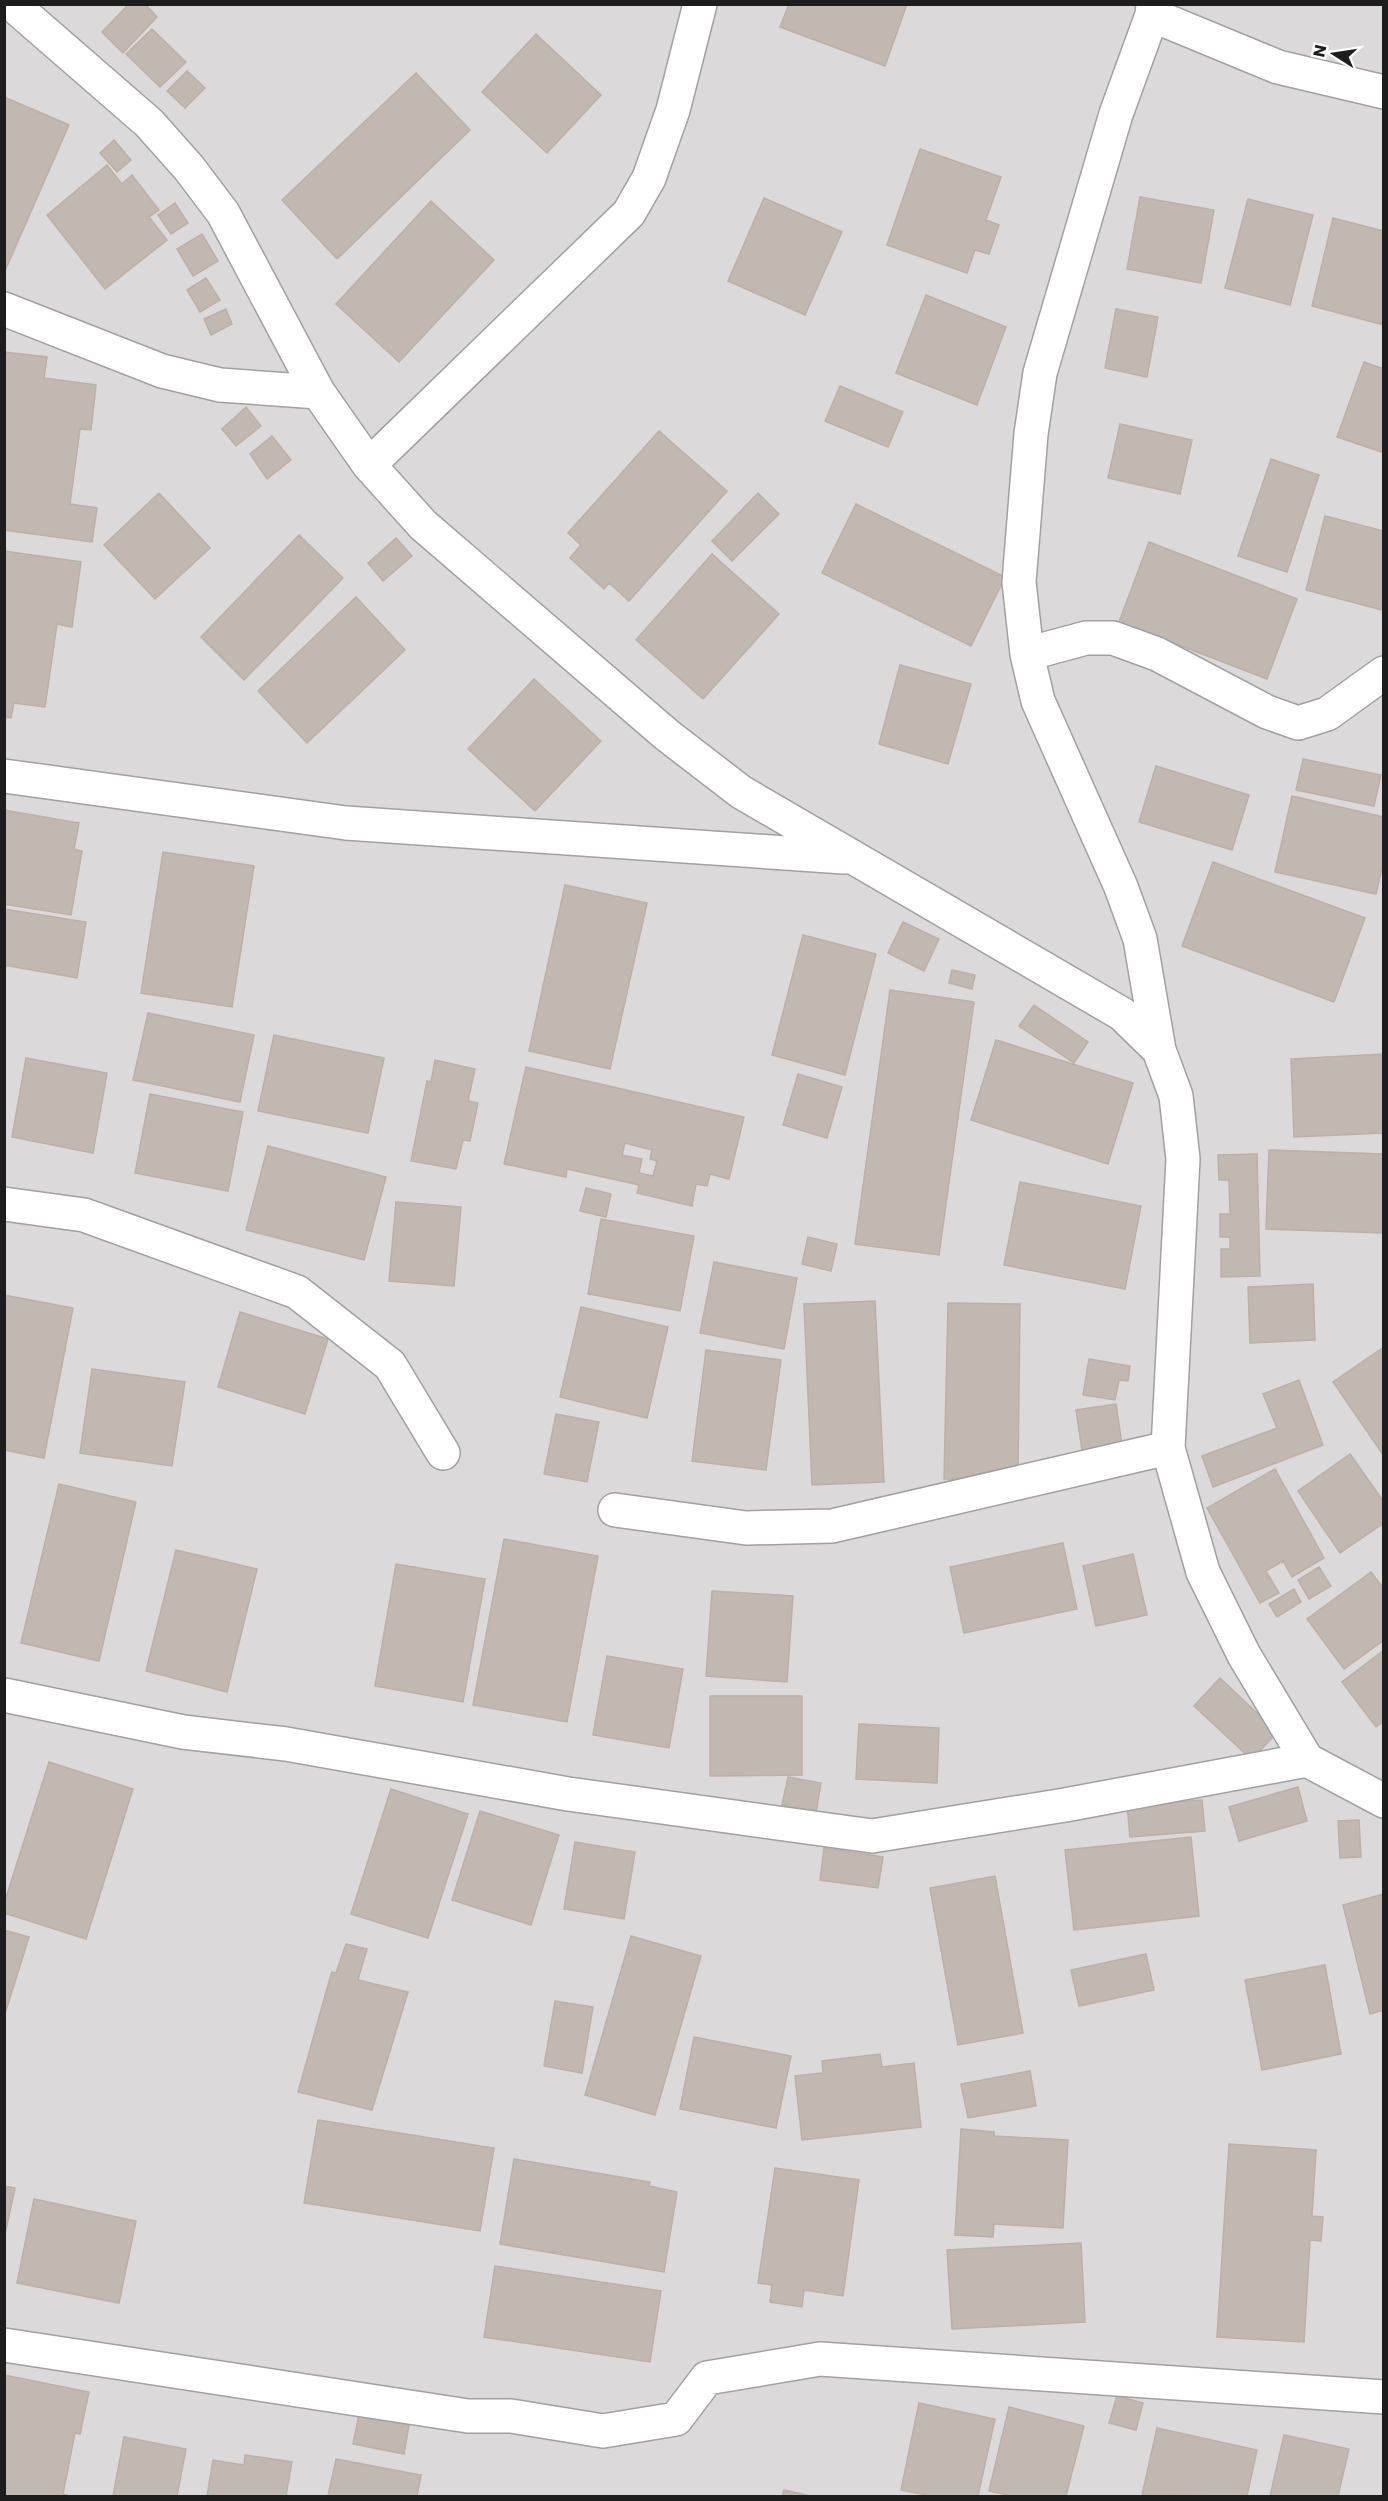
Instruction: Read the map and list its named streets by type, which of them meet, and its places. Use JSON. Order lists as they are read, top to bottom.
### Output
{
  "north": "left"
}
